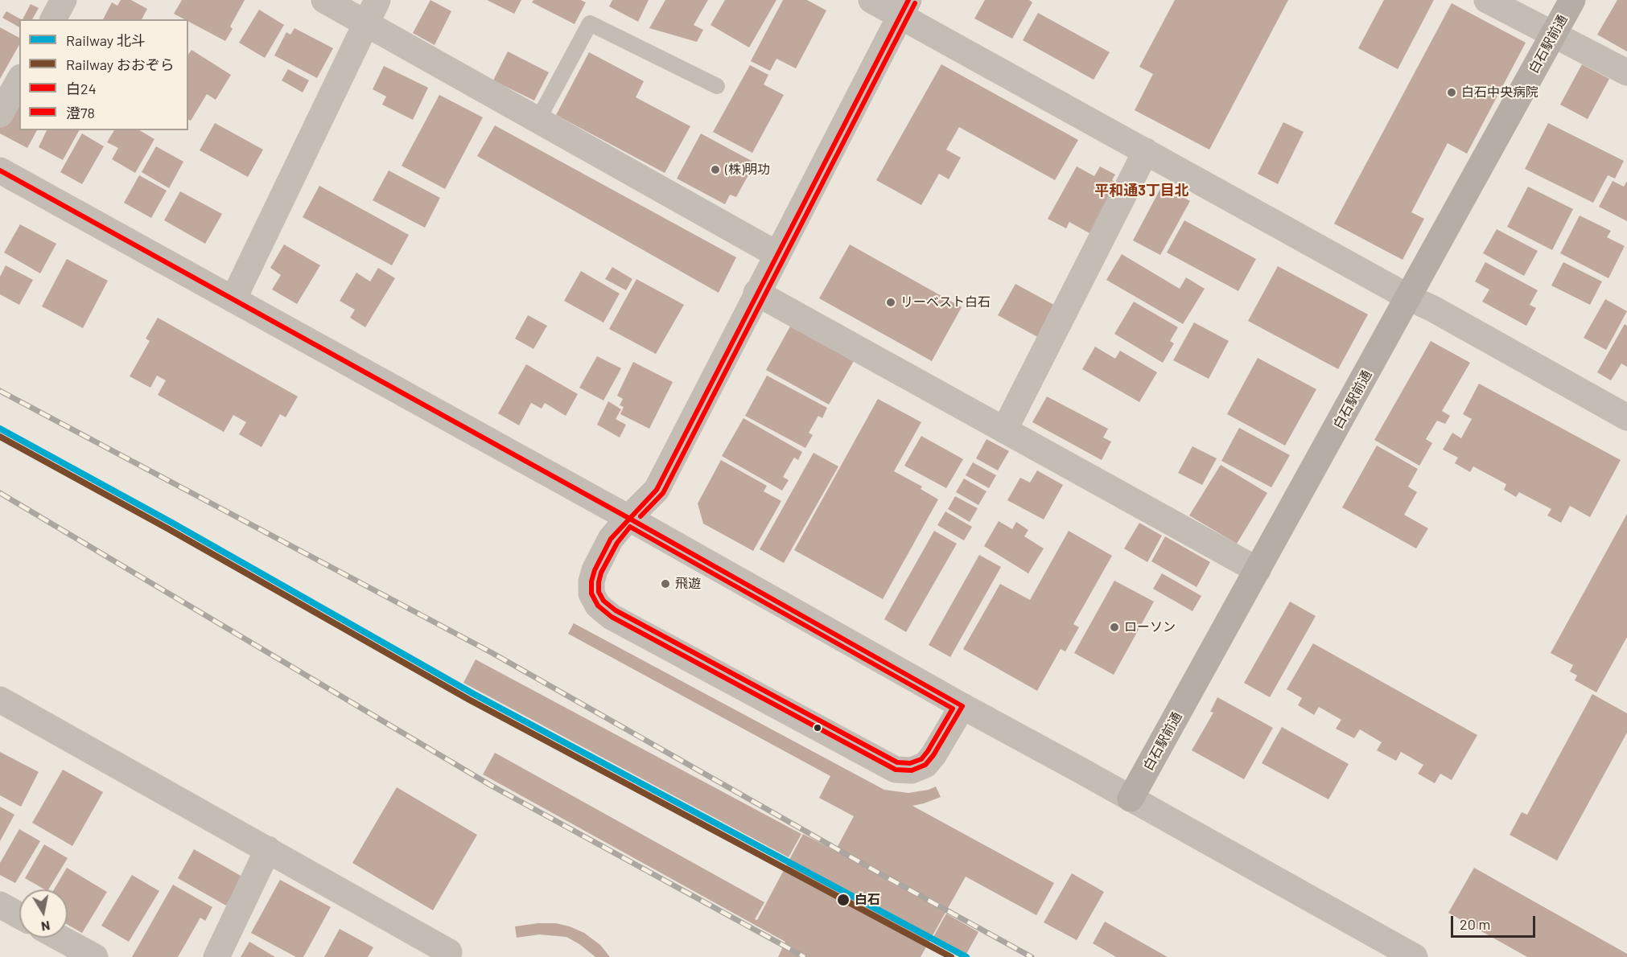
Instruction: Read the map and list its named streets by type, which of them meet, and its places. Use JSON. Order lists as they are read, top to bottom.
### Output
{
  "streets": {
    "main road": ["白石駅前通"]
  },
  "districts": ["平和通3丁目北"],
  "places": [
    "白石中央病院",
    "(株)明功",
    "リーベスト白石",
    "飛遊",
    "ローソン",
    "白石"
  ],
  "lines": [
    "transit line 白24",
    "transit line 澄78",
    "rail line 北斗",
    "rail line おおぞら"
  ],
  "legend": [
    "Railway 北斗",
    "Railway おおぞら",
    "白24",
    "澄78"
  ],
  "scale_bar": "20 m",
  "north": "bottom"
}
